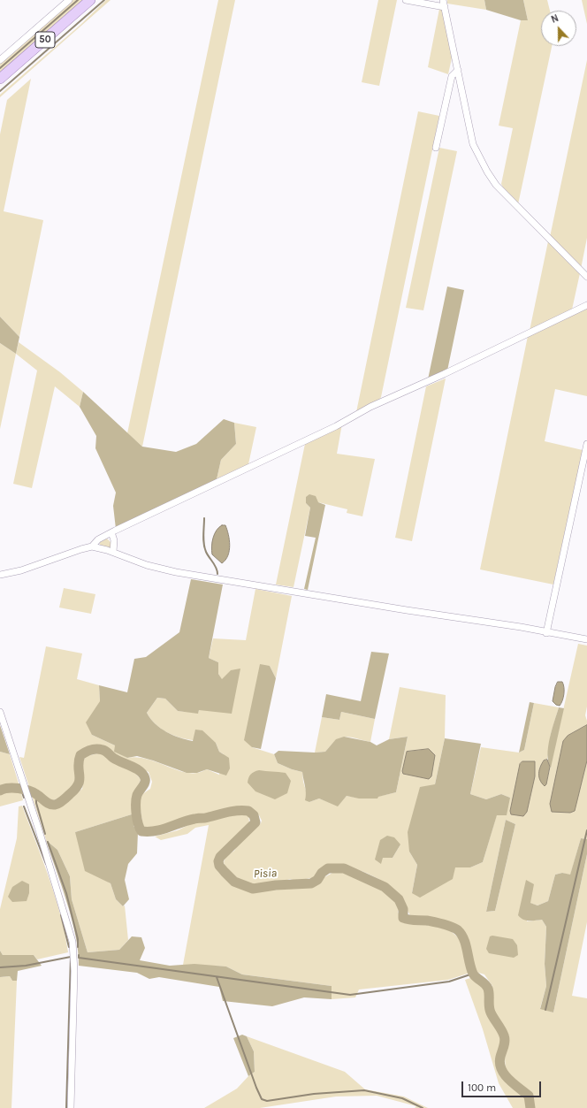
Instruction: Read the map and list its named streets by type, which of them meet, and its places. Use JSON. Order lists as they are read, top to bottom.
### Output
{
  "streets": {
    "main road": ["50"]
  },
  "water": ["Pisia"],
  "scale_bar": "100 m",
  "north": "top"
}
